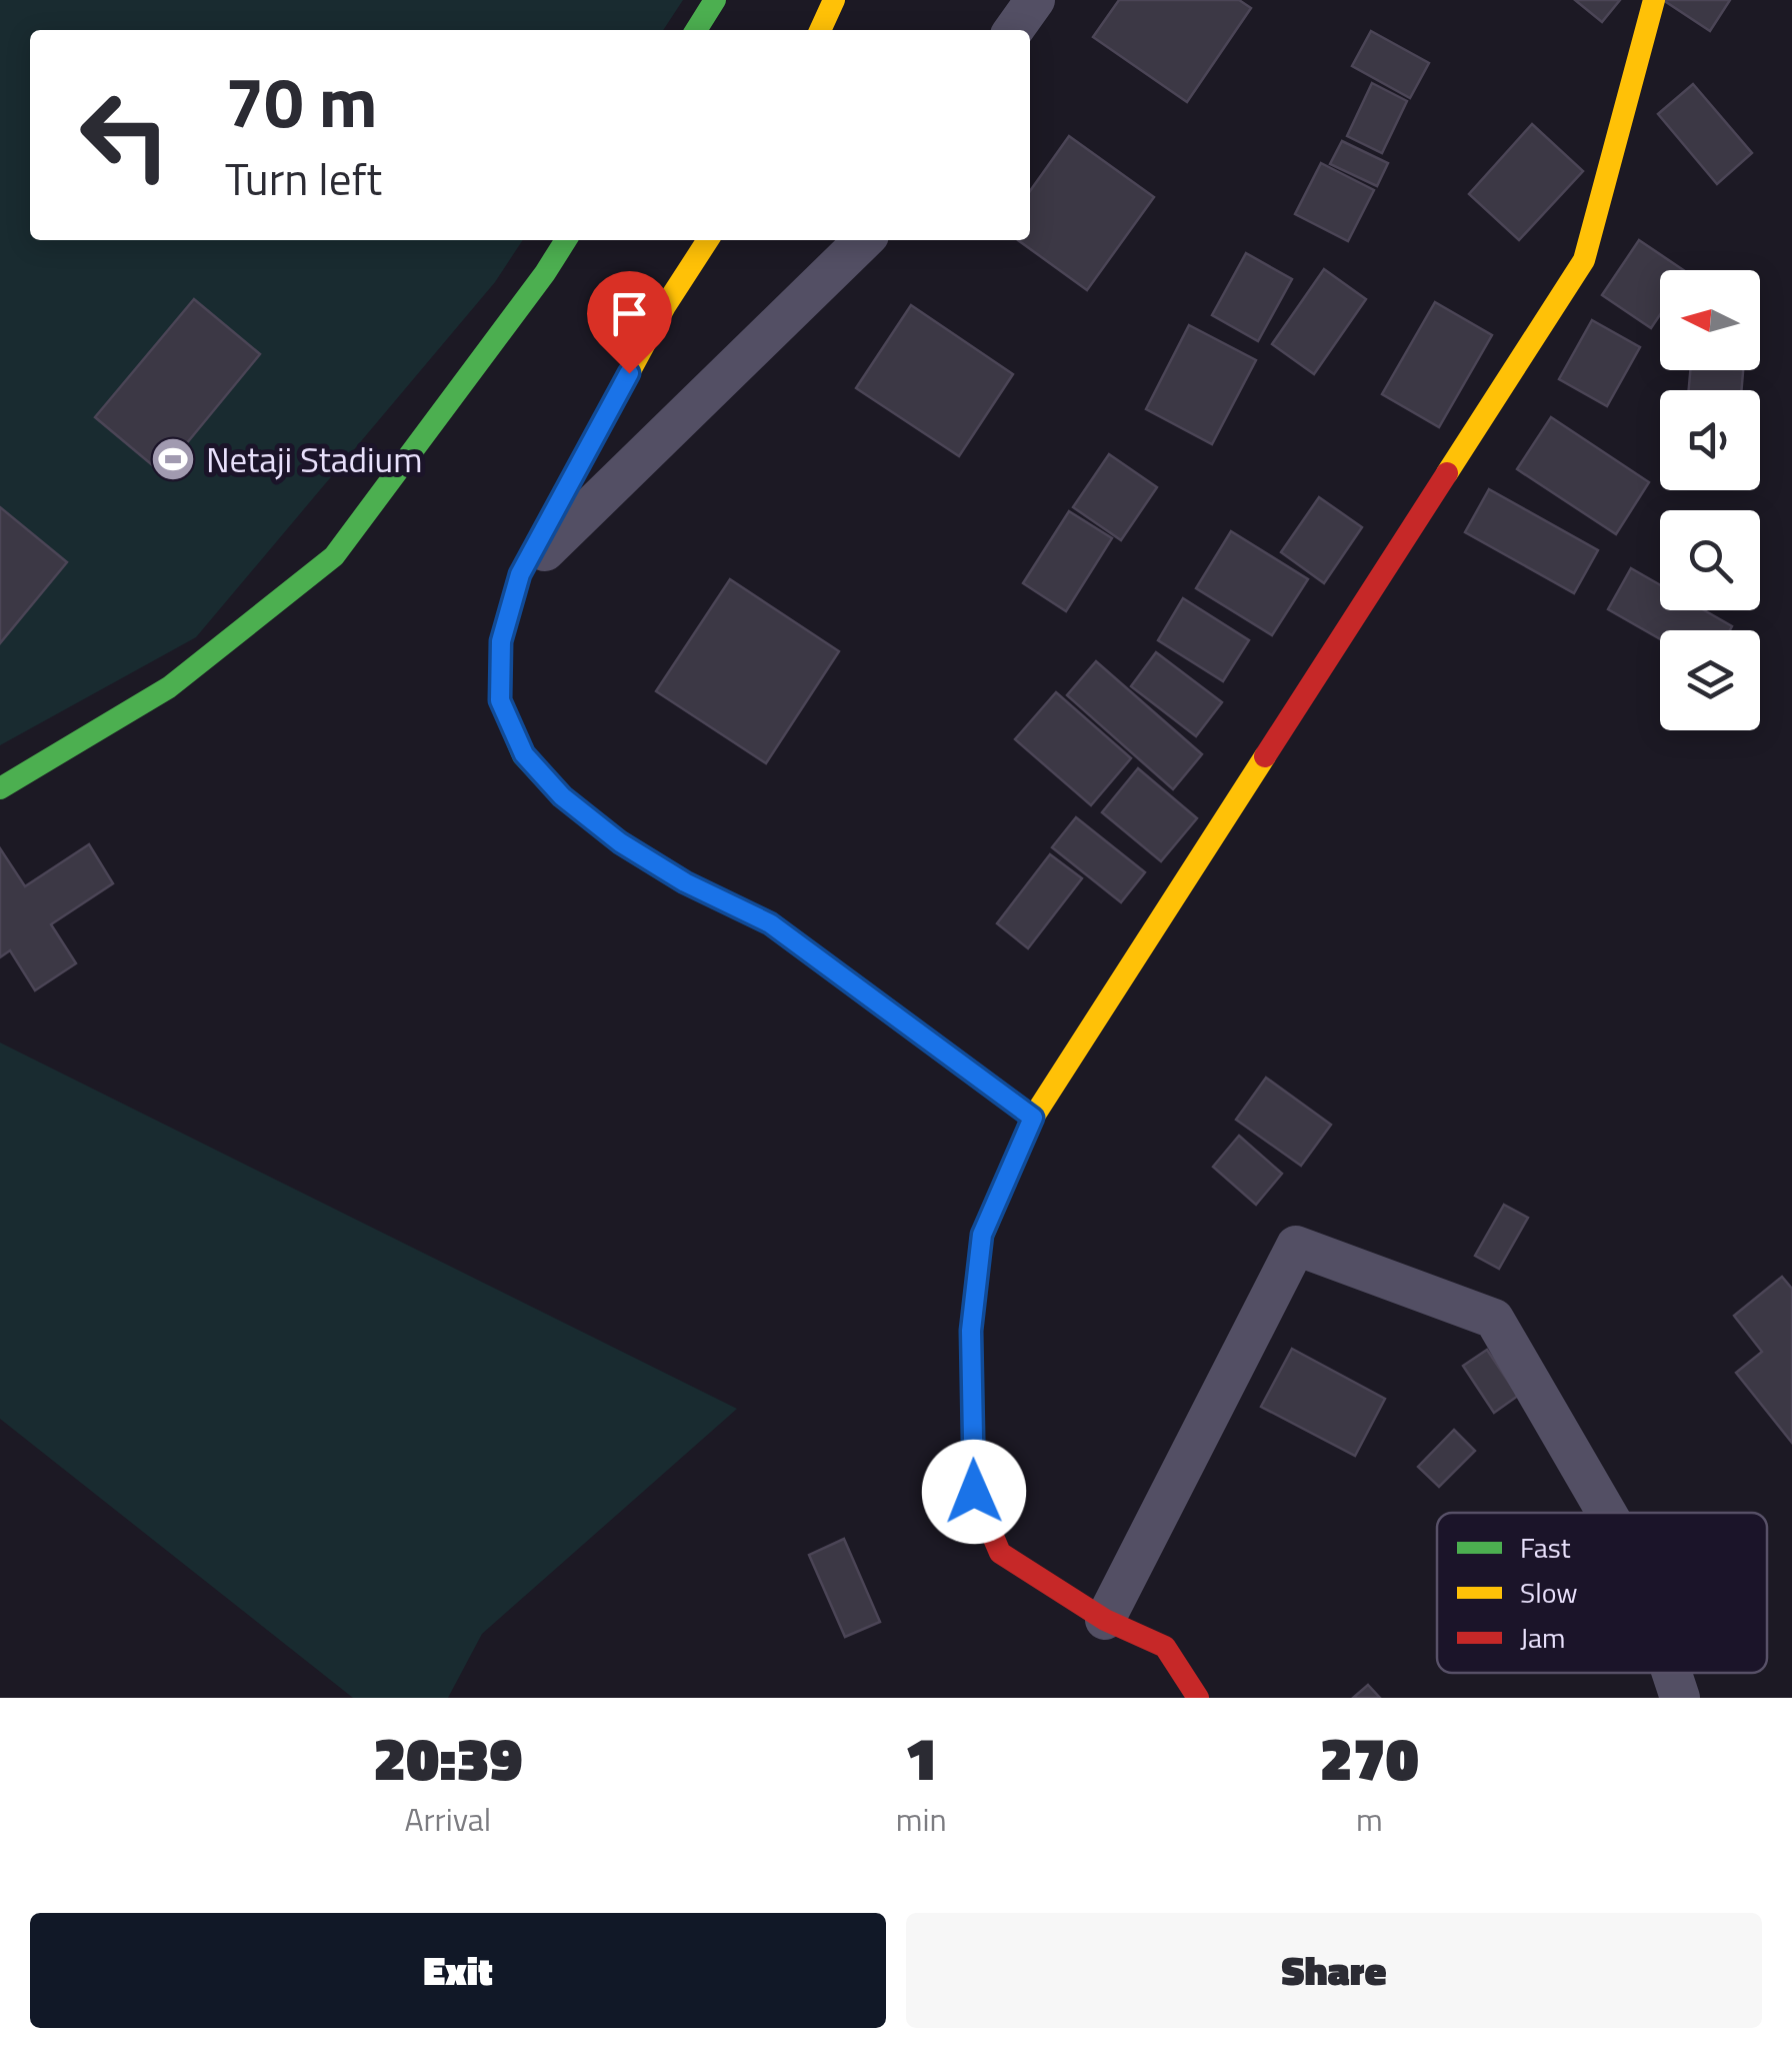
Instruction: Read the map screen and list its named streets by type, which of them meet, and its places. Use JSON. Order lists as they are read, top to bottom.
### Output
{
  "places": {
    "sports": ["Netaji Stadium"]
  },
  "legend": ["Fast", "Slow", "Jam"],
  "north": "left",
  "page": {
    "turn": ["70 m", "Turn left"],
    "eta": [
      "20:39",
      "Arrival",
      "1",
      "min",
      "270",
      "m"
    ],
    "buttons": ["Exit", "Share"]
  }
}
